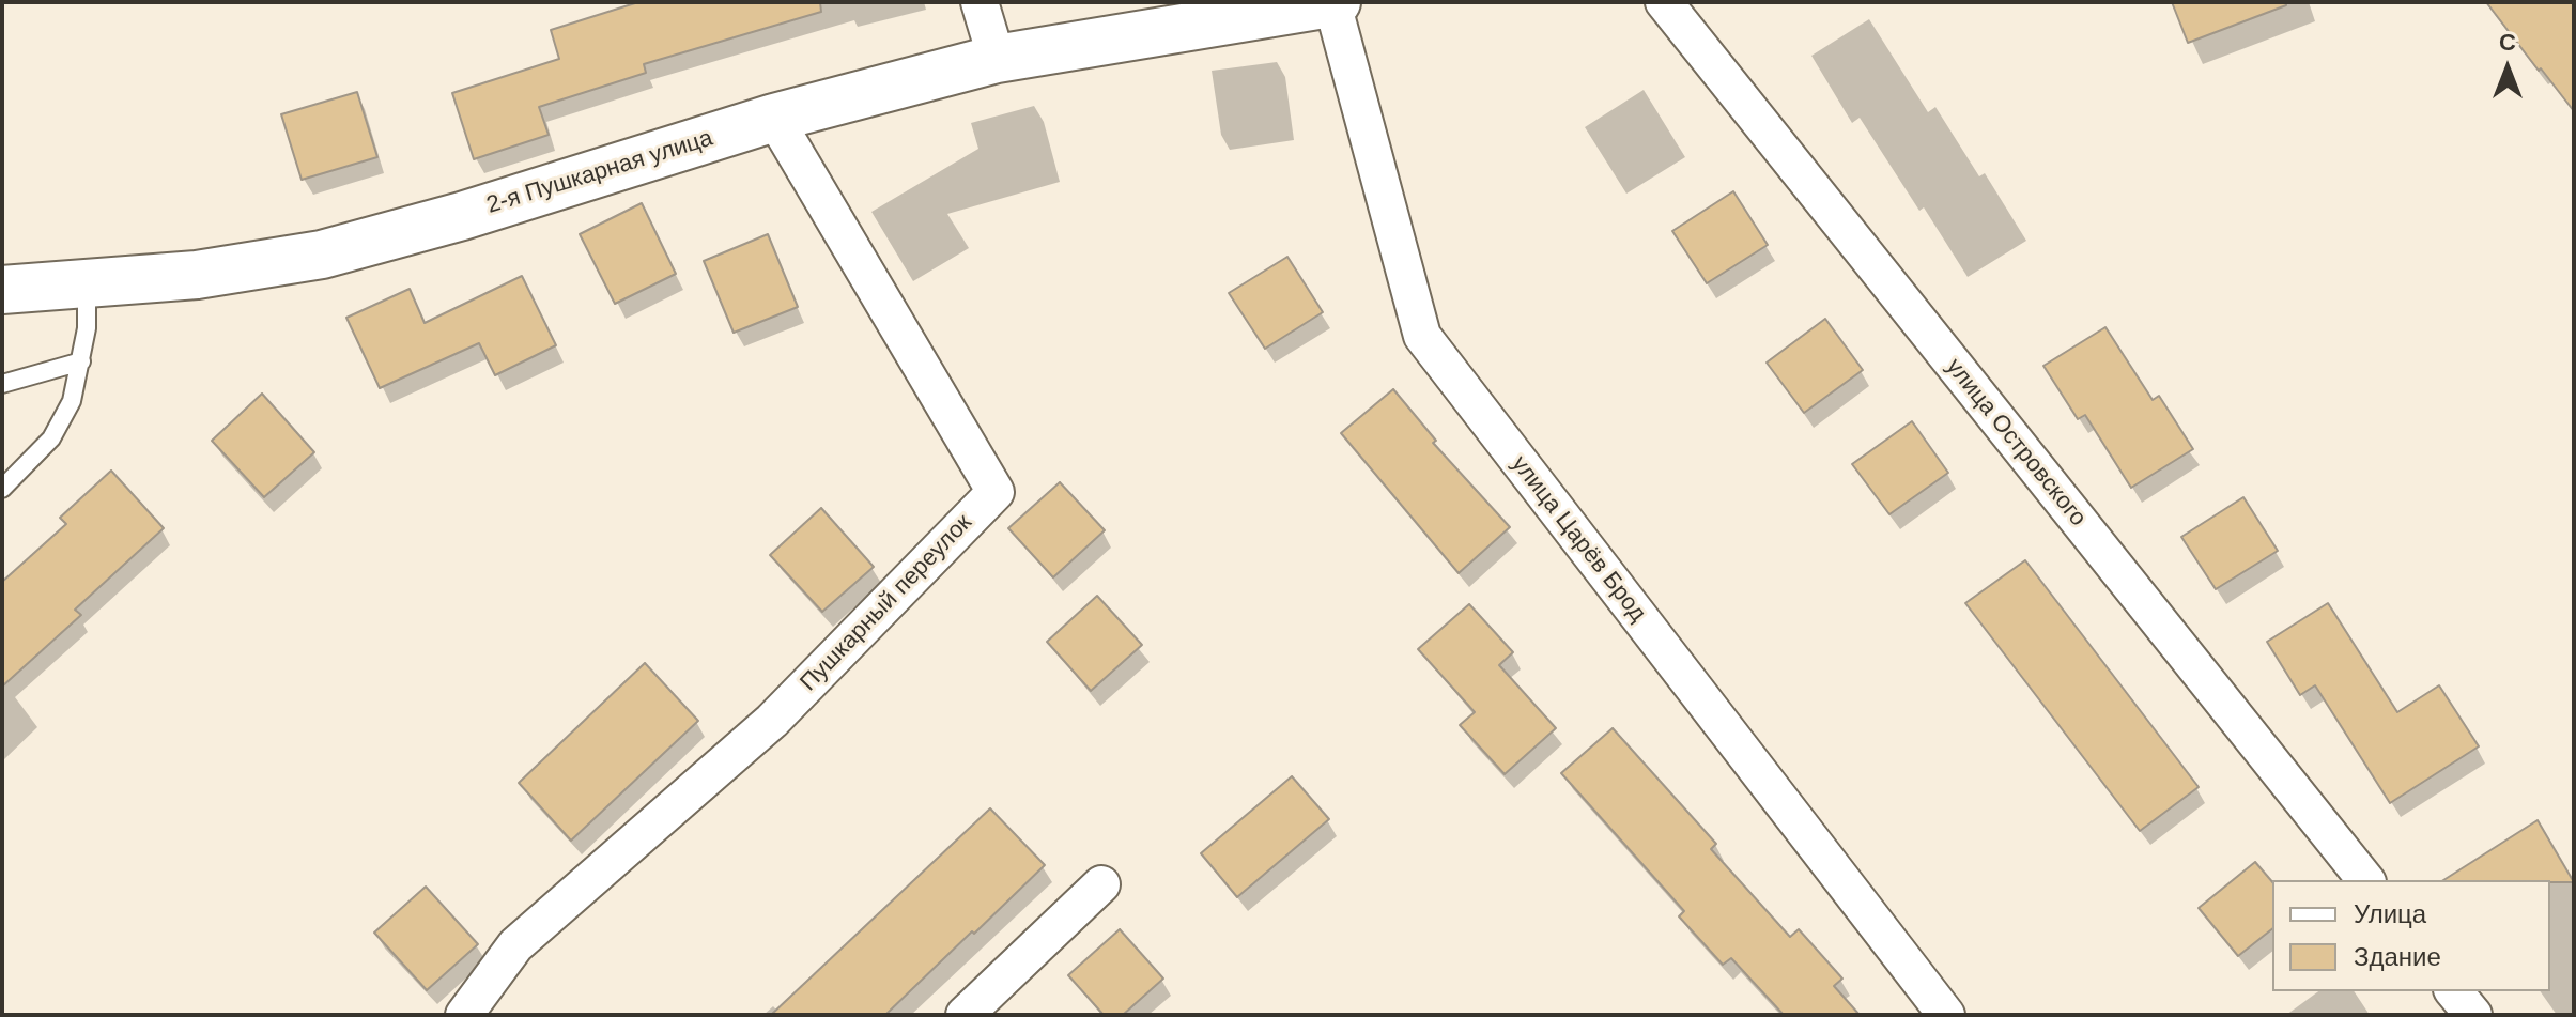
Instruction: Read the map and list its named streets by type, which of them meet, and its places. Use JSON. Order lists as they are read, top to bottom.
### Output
{
  "streets": {
    "street": [
      "2-я Пушкарная улица",
      "улица Островского",
      "улица Царёв Брод",
      "Пушкарный переулок"
    ]
  },
  "crossings": [
    ["2-я Пушкарная улица", "улица Царёв Брод"],
    ["2-я Пушкарная улица", "Пушкарный переулок"]
  ],
  "legend": ["Улица", "Здание"],
  "north": "top"
}
